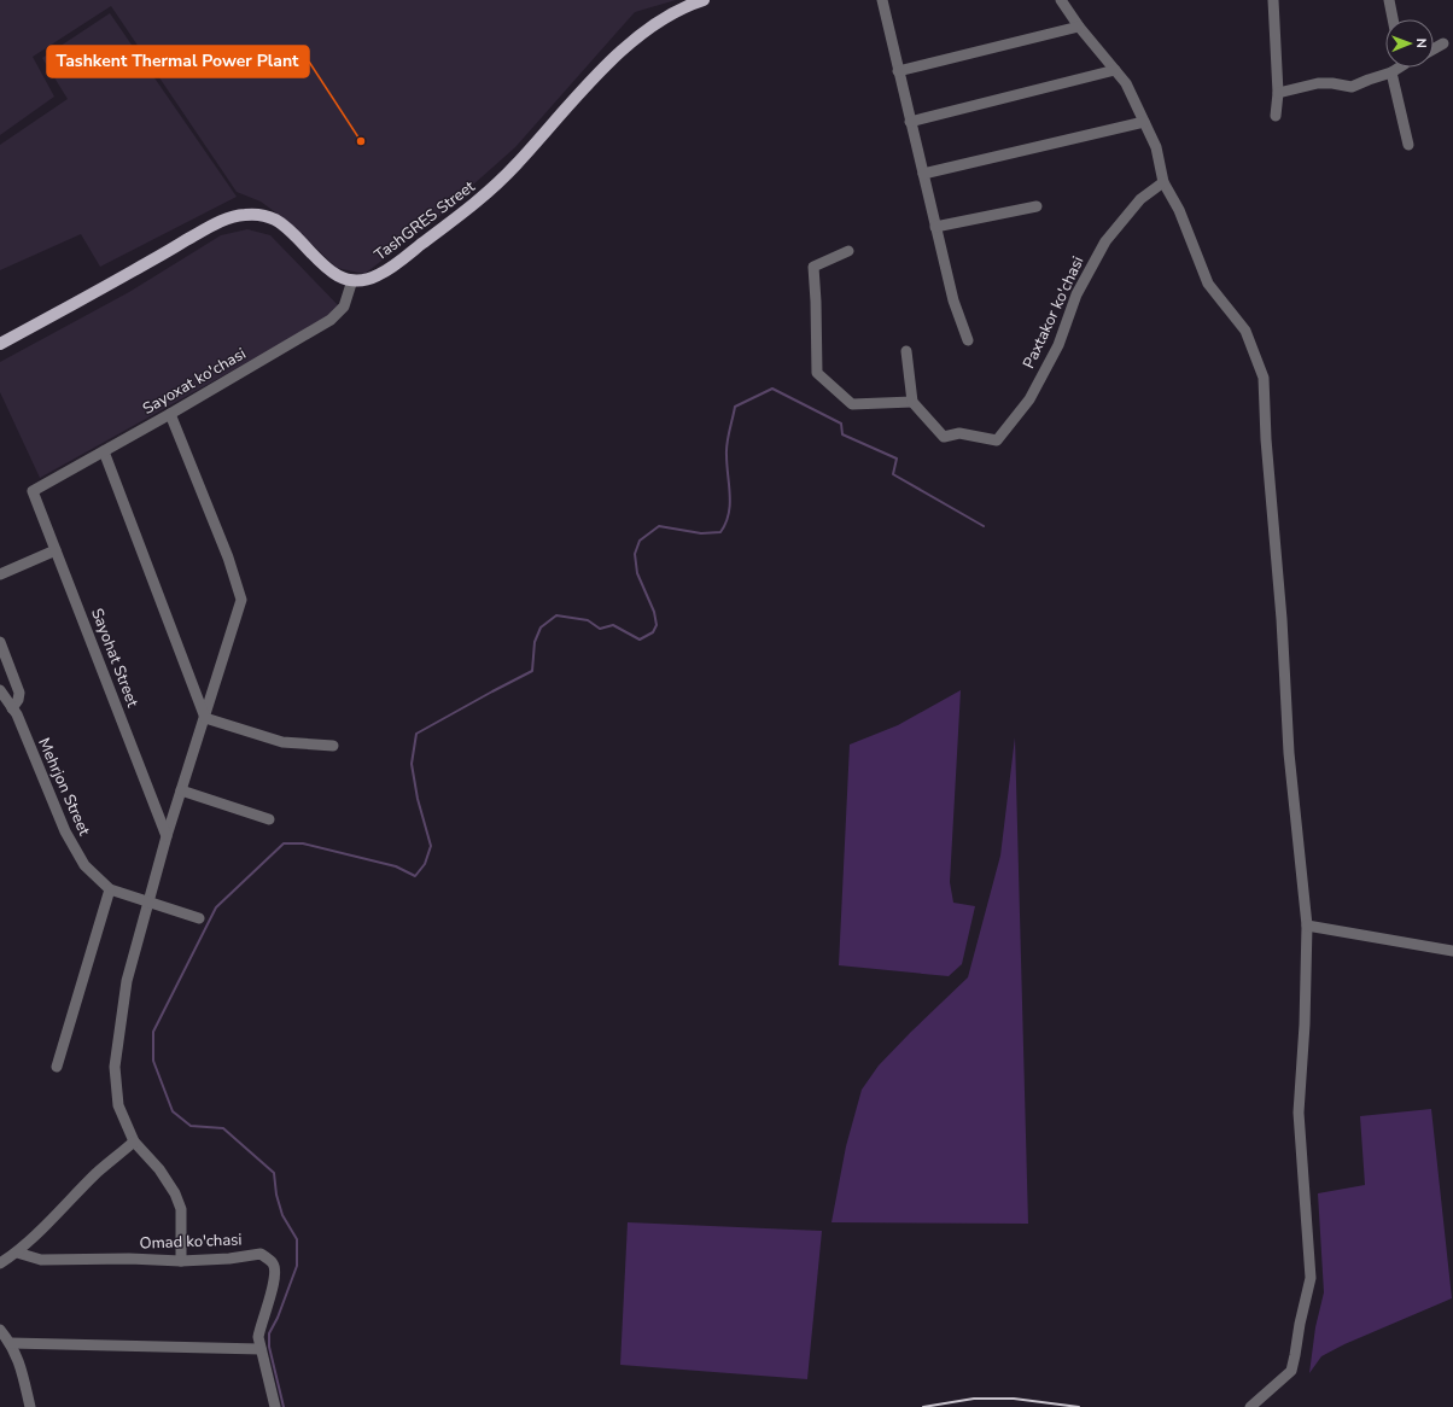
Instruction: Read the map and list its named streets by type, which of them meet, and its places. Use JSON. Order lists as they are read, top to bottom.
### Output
{
  "streets": {
    "main road": ["TashGRES Street"],
    "street": [
      "Paxtakor ko'chasi",
      "Sayoxat ko'chasi",
      "Sayohat Street",
      "Mehrjon Street",
      "Omad ko'chasi"
    ]
  },
  "crossings": [
    ["TashGRES Street", "Sayoxat ko'chasi"],
    ["Sayoxat ko'chasi", "Sayohat Street"]
  ],
  "places": ["Tashkent Thermal Power Plant"],
  "north": "right"
}
